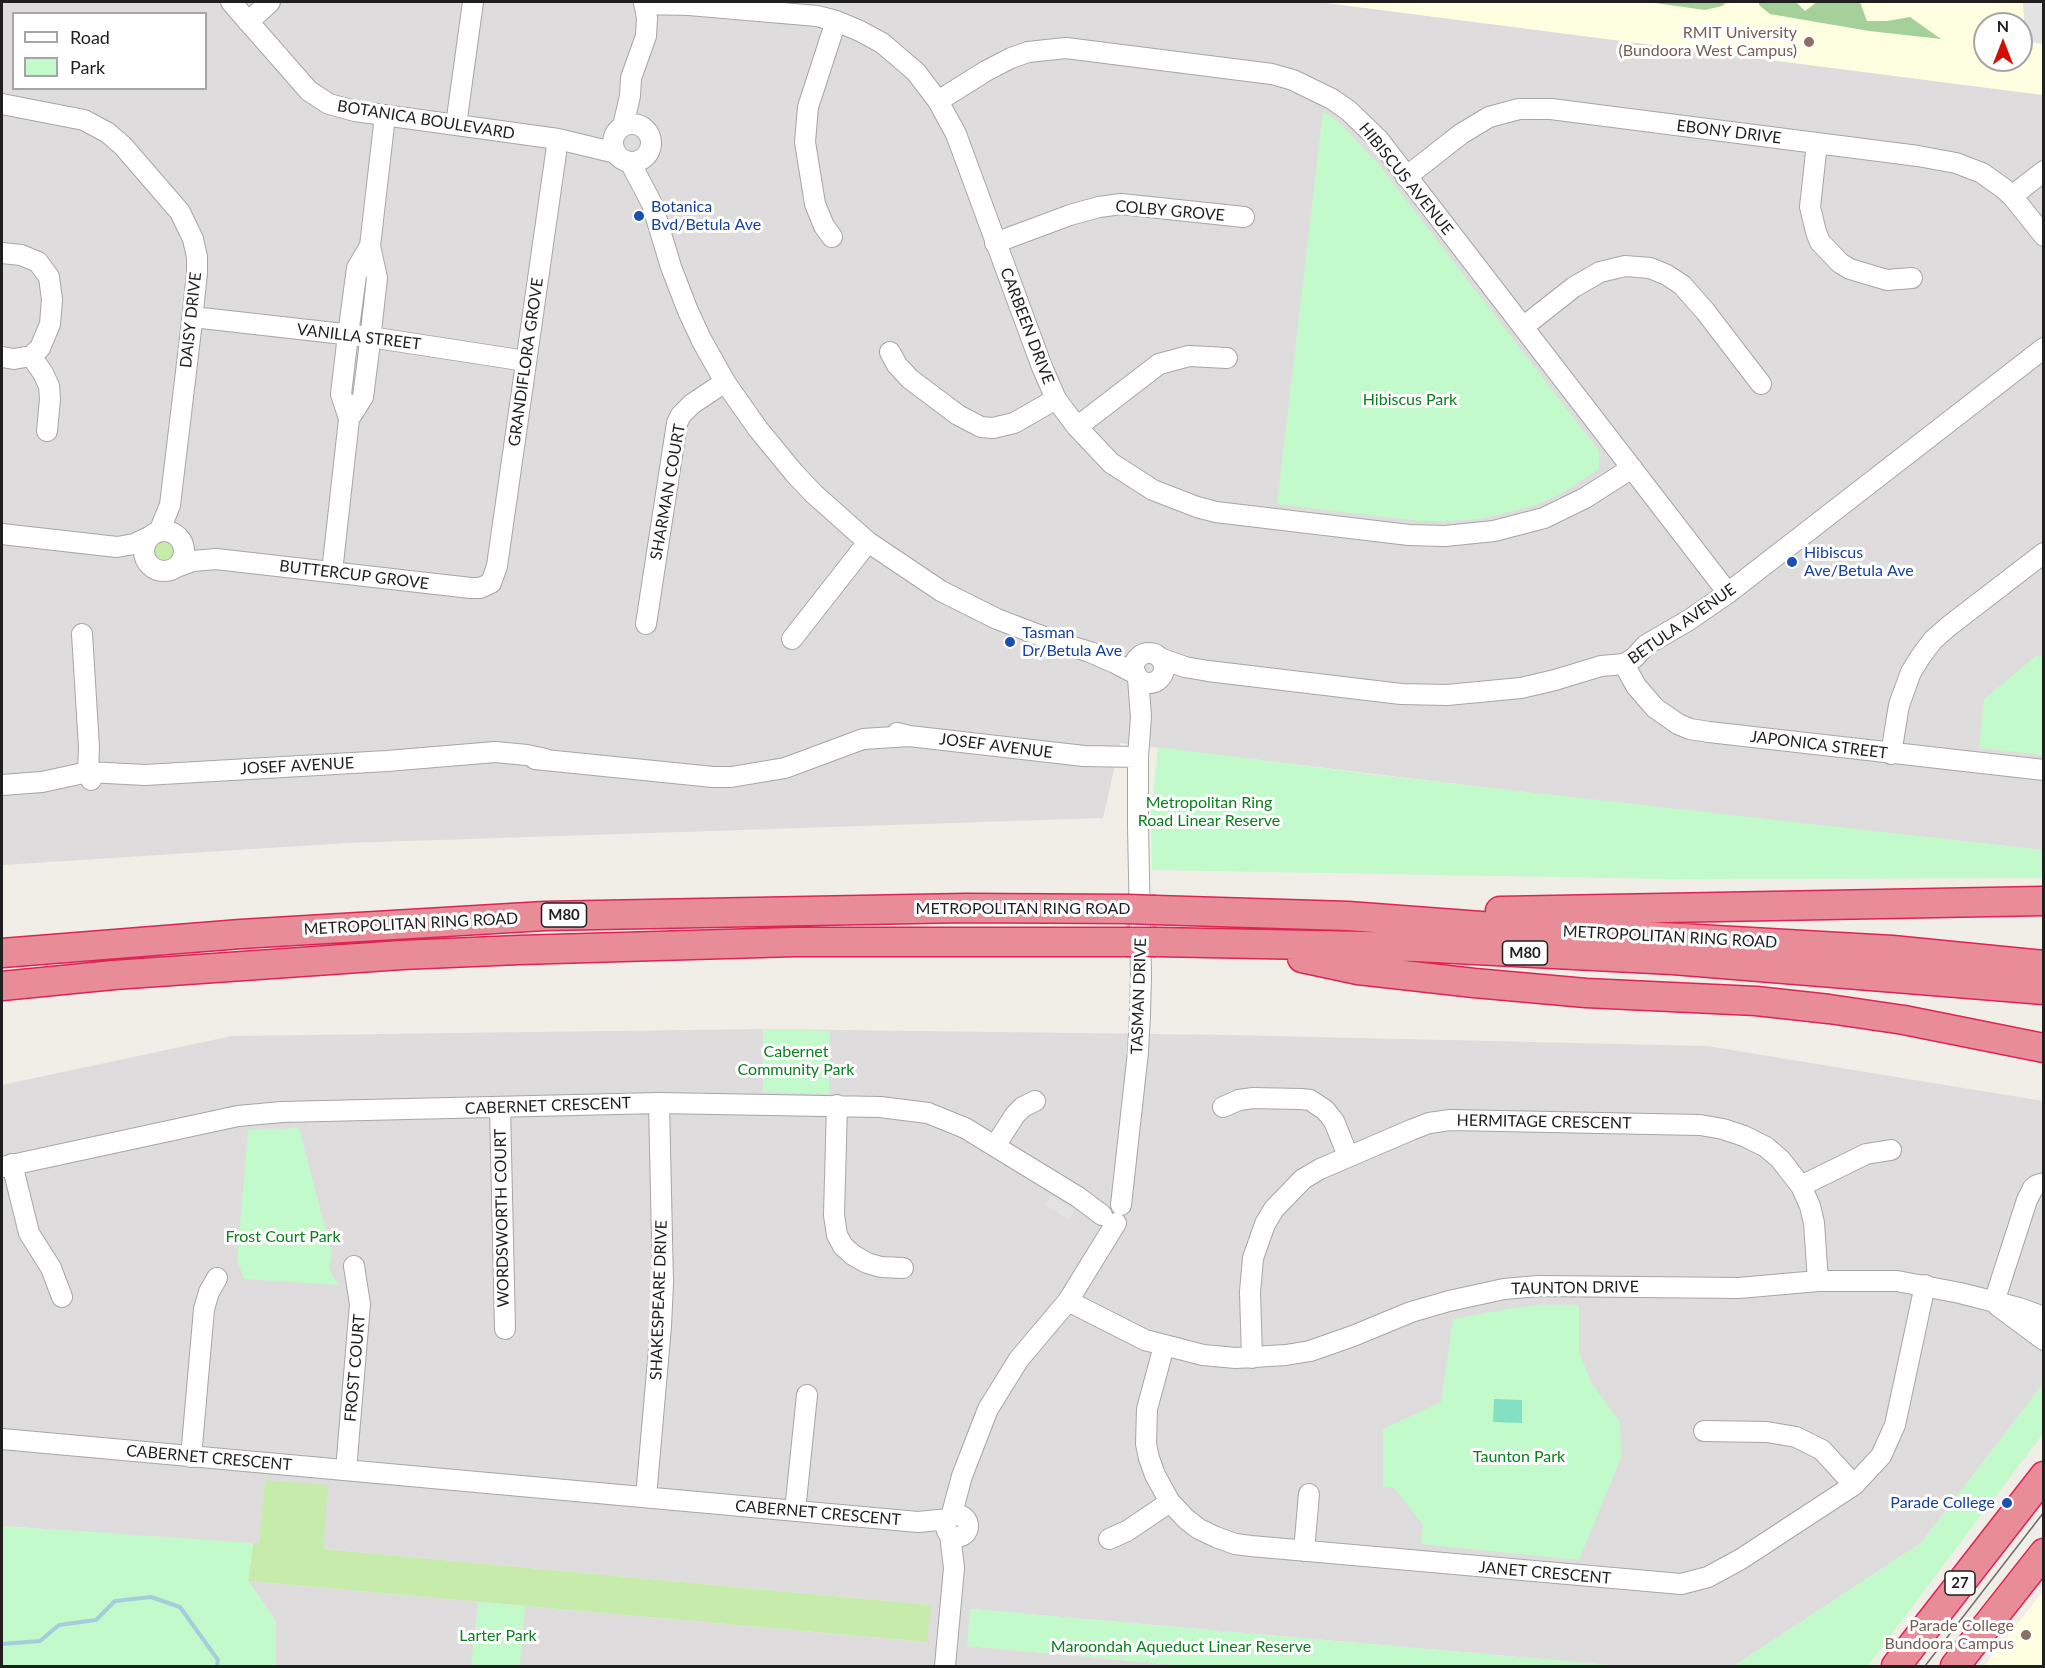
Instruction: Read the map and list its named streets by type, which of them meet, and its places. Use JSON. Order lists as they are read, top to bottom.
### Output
{
  "streets": {
    "highway": ["METROPOLITAN RING ROAD", "M80", "27"],
    "street": [
      "BOTANICA BOULEVARD",
      "EBONY DRIVE",
      "HIBISCUS AVENUE",
      "COLBY GROVE",
      "DAISY DRIVE",
      "CARBEEN DRIVE",
      "VANILLA STREET",
      "GRANDIFLORA GROVE",
      "SHARMAN COURT",
      "BUTTERCUP GROVE",
      "BETULA AVENUE",
      "JAPONICA STREET",
      "JOSEF AVENUE",
      "TASMAN DRIVE",
      "CABERNET CRESCENT",
      "HERMITAGE CRESCENT",
      "WORDSWORTH COURT",
      "TAUNTON DRIVE",
      "SHAKESPEARE DRIVE",
      "FROST COURT",
      "JANET CRESCENT"
    ]
  },
  "crossings": [
    ["BOTANICA BOULEVARD", "GRANDIFLORA GROVE"],
    ["BOTANICA BOULEVARD", "BETULA AVENUE"],
    ["EBONY DRIVE", "HIBISCUS AVENUE"],
    ["HIBISCUS AVENUE", "CARBEEN DRIVE"],
    ["HIBISCUS AVENUE", "BETULA AVENUE"],
    ["COLBY GROVE", "CARBEEN DRIVE"],
    ["DAISY DRIVE", "VANILLA STREET"],
    ["DAISY DRIVE", "BUTTERCUP GROVE"],
    ["VANILLA STREET", "GRANDIFLORA GROVE"],
    ["GRANDIFLORA GROVE", "BUTTERCUP GROVE"],
    ["SHARMAN COURT", "BETULA AVENUE"],
    ["BETULA AVENUE", "JAPONICA STREET"],
    ["BETULA AVENUE", "TASMAN DRIVE"],
    ["JOSEF AVENUE", "TASMAN DRIVE"],
    ["TASMAN DRIVE", "CABERNET CRESCENT"],
    ["TASMAN DRIVE", "TAUNTON DRIVE"],
    ["CABERNET CRESCENT", "WORDSWORTH COURT"],
    ["CABERNET CRESCENT", "SHAKESPEARE DRIVE"],
    ["CABERNET CRESCENT", "FROST COURT"],
    ["HERMITAGE CRESCENT", "TAUNTON DRIVE"],
    ["TAUNTON DRIVE", "JANET CRESCENT"]
  ],
  "parks": [
    "Hibiscus Park",
    "Metropolitan Ring Road Linear Reserve",
    "Cabernet Community Park",
    "Frost Court Park",
    "Taunton Park",
    "Larter Park",
    "Maroondah Aqueduct Linear Reserve"
  ],
  "places": [
    "RMIT University (Bundoora West Campus)",
    "Botanica Bvd/Betula Ave",
    "Hibiscus Ave/Betula Ave",
    "Tasman Dr/Betula Ave",
    "Parade College",
    "Parade College Bundoora Campus"
  ],
  "legend": ["Road", "Park"],
  "north": "top"
}
